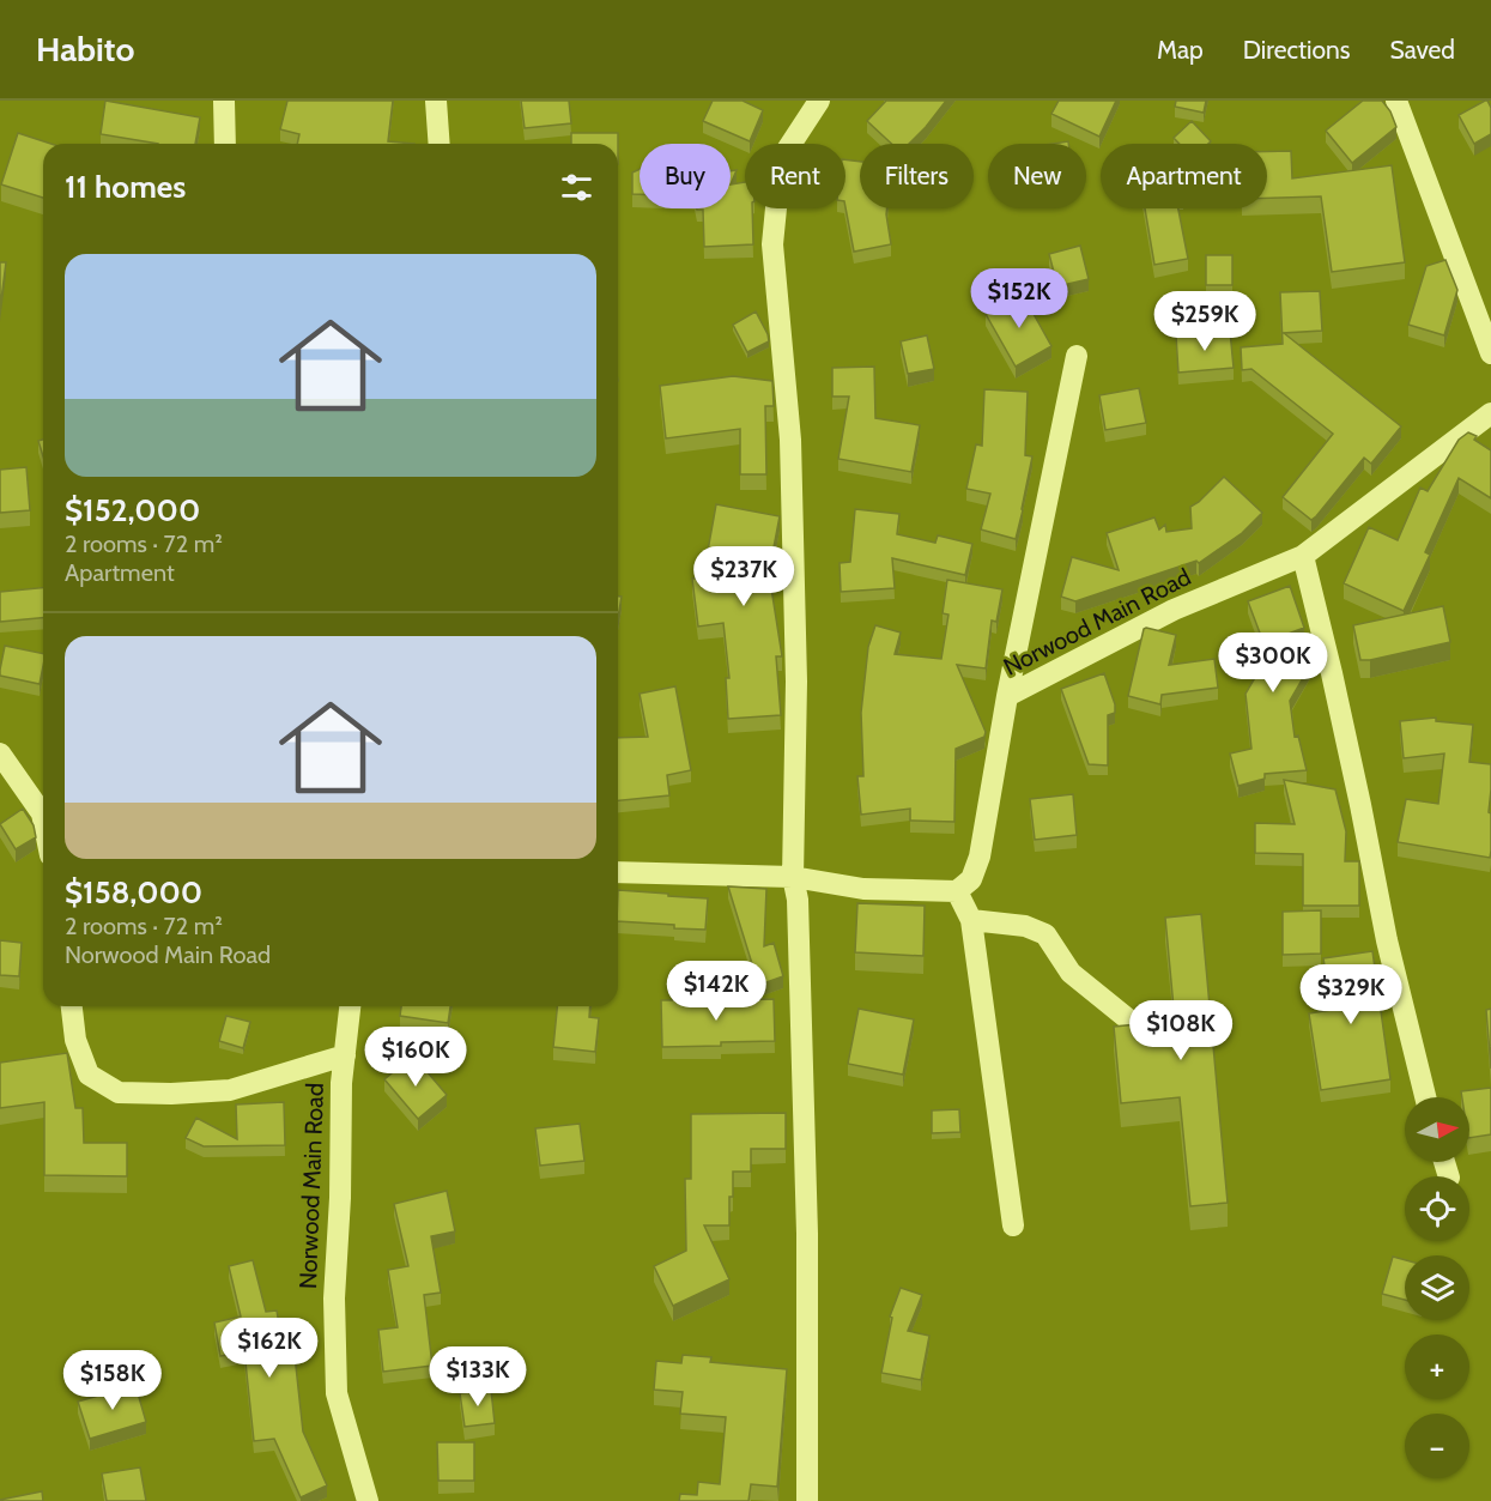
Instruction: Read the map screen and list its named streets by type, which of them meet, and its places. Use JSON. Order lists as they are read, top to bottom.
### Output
{
  "streets": {
    "street": ["Norwood Main Road"]
  },
  "north": "right",
  "page": {
    "header": "Habito",
    "nav": ["Map", "Directions", "Saved"],
    "chip": [
      "Buy",
      "Rent",
      "Filters",
      "New",
      "Apartment"
    ],
    "heading": "11 homes",
    "list": [
      {
        "name": "$152,000",
        "note": "2 rooms · 72 m² · Apartment"
      },
      {
        "name": "$158,000",
        "note": "2 rooms · 72 m² · Norwood Main Road"
      }
    ],
    "price": [
      "$152K",
      "$259K",
      "$237K",
      "$300K",
      "$142K",
      "$329K",
      "$108K",
      "$160K",
      "$162K",
      "$133K",
      "$158K"
    ],
    "map_buttons": ["+", "−"]
  }
}
